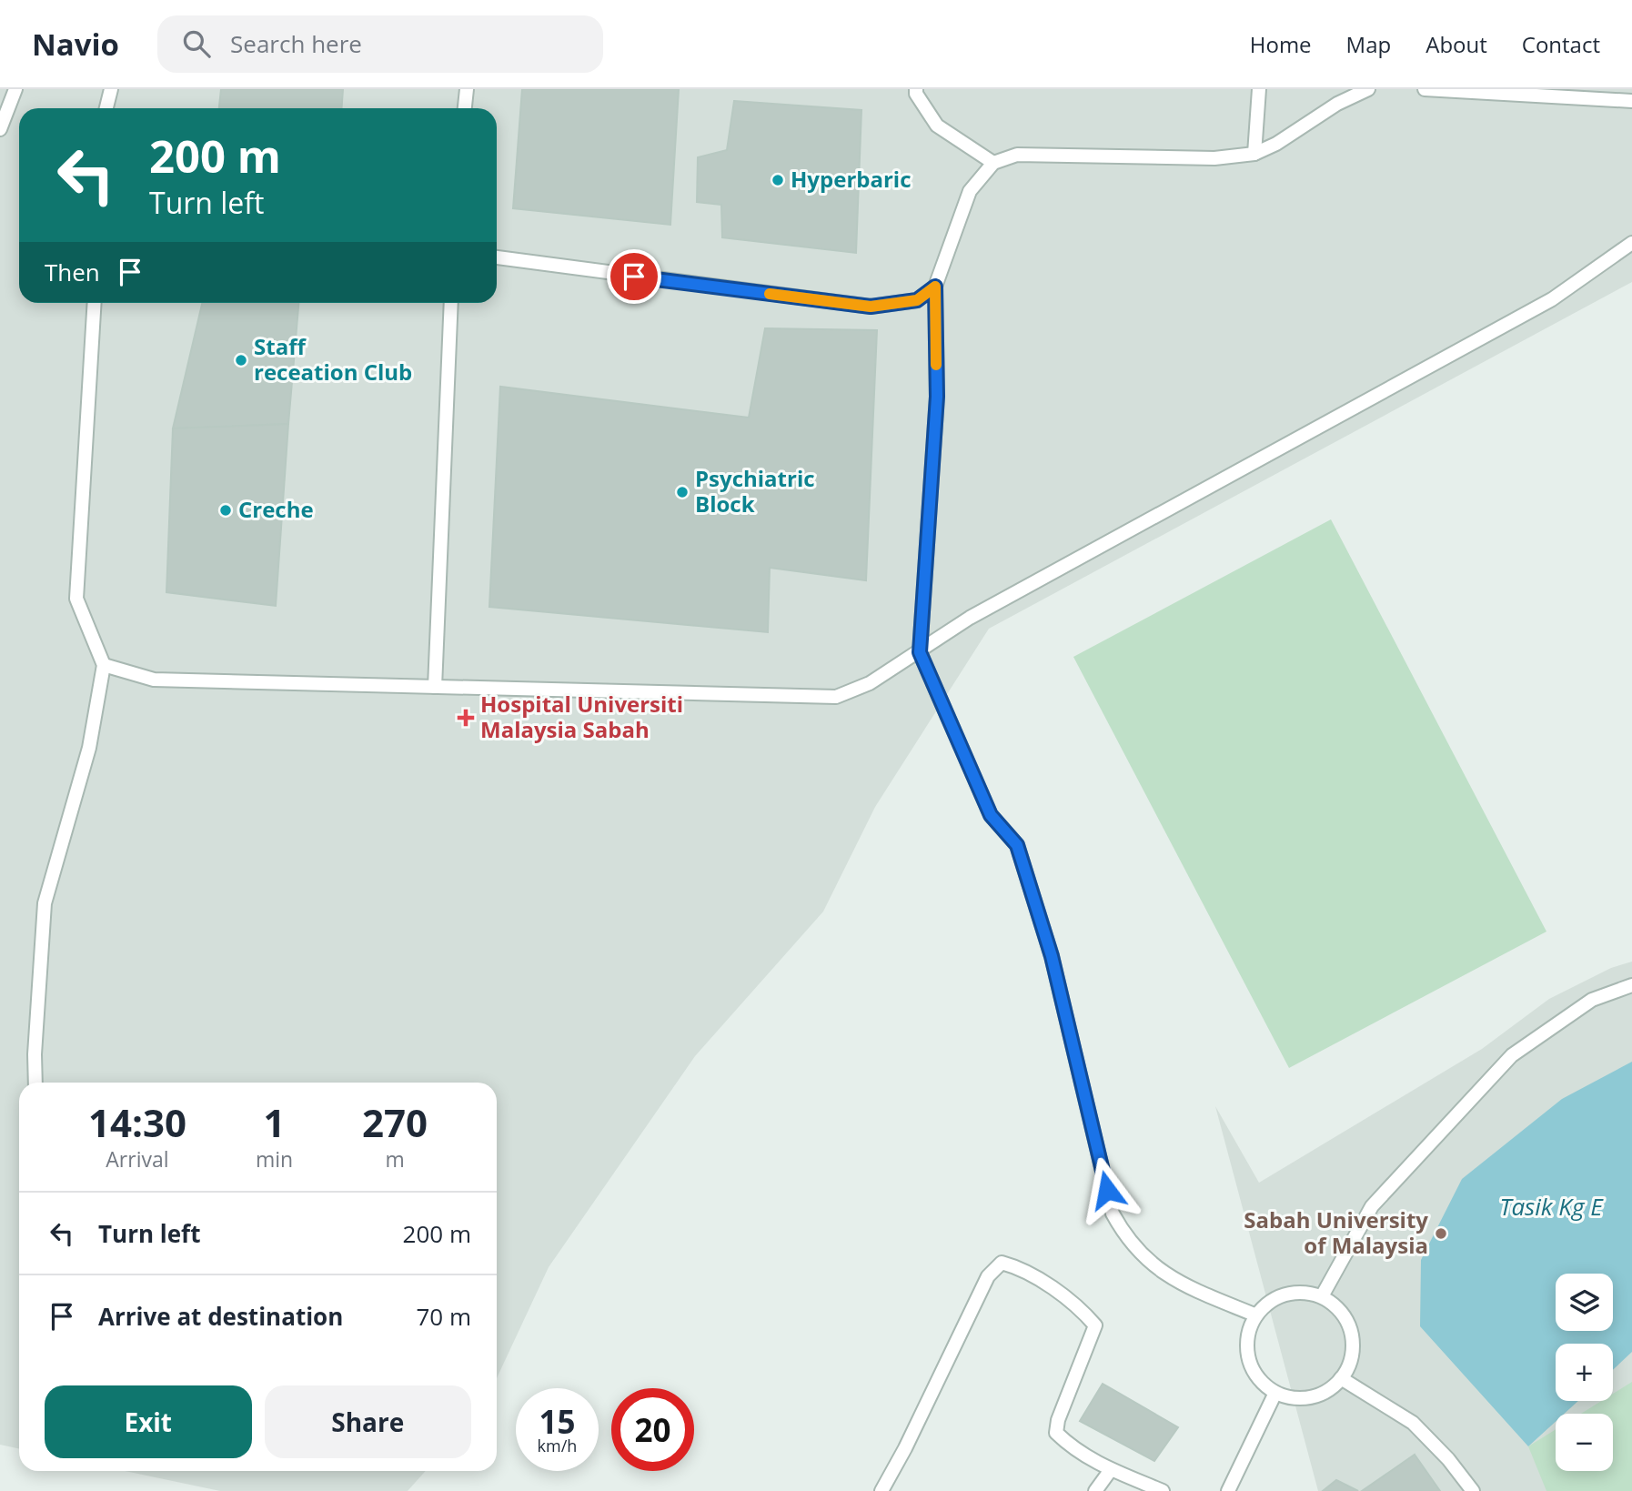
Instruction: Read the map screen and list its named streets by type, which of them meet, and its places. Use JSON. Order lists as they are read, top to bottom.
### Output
{
  "water": ["Tasik Kg E"],
  "places": {
    "other": [
      "Hyperbaric",
      "Staff receation Club",
      "Psychiatric Block",
      "Creche",
      "Sabah University of Malaysia"
    ],
    "health": ["Hospital Universiti Malaysia Sabah"]
  },
  "page": {
    "header": "Navio",
    "search": "Search here",
    "nav": [
      "Home",
      "Map",
      "About",
      "Contact"
    ],
    "turn": ["200 m", "Turn left"],
    "then": "Then",
    "eta": [
      "14:30",
      "Arrival",
      "1",
      "min",
      "270",
      "m"
    ],
    "list": [
      {
        "name": "Turn left",
        "value": "200 m"
      },
      {
        "name": "Arrive at destination",
        "value": "70 m"
      }
    ],
    "map_buttons": ["+", "−"],
    "buttons": ["Exit", "Share"],
    "speed": "15 km/h",
    "limit": "20"
  }
}
